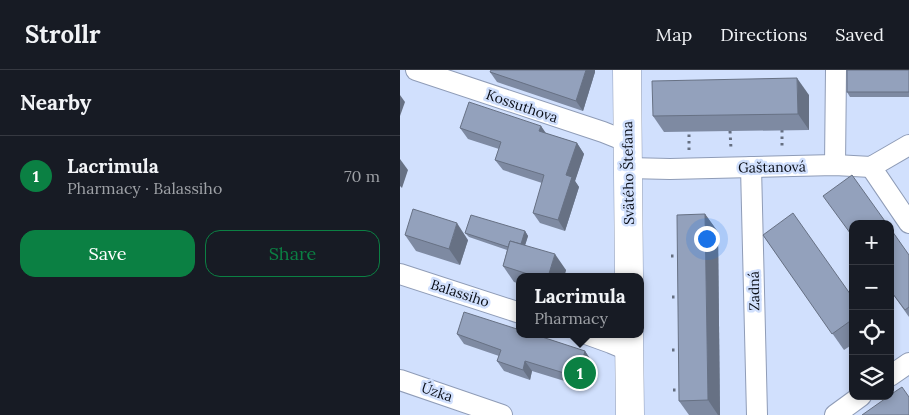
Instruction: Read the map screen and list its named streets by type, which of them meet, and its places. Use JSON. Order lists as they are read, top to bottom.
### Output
{
  "streets": {
    "street": [
      "Kossuthova",
      "Gaštanová",
      "Svätého Štefana",
      "Zadná",
      "Balassiho",
      "Úzka"
    ]
  },
  "crossings": [
    ["Kossuthova", "Gaštanová"],
    ["Kossuthova", "Svätého Štefana"],
    ["Gaštanová", "Svätého Štefana"],
    ["Gaštanová", "Zadná"]
  ],
  "page": {
    "header": "Strollr",
    "nav": ["Map", "Directions", "Saved"],
    "heading": "Nearby",
    "list": [
      {
        "mark": "1",
        "name": "Lacrimula",
        "note": "Pharmacy · Balassiho",
        "value": "70 m"
      }
    ],
    "buttons": ["Save", "Share"],
    "map_buttons": ["+", "−"],
    "popup": ["Lacrimula", "Pharmacy"],
    "pins": "1"
  }
}
